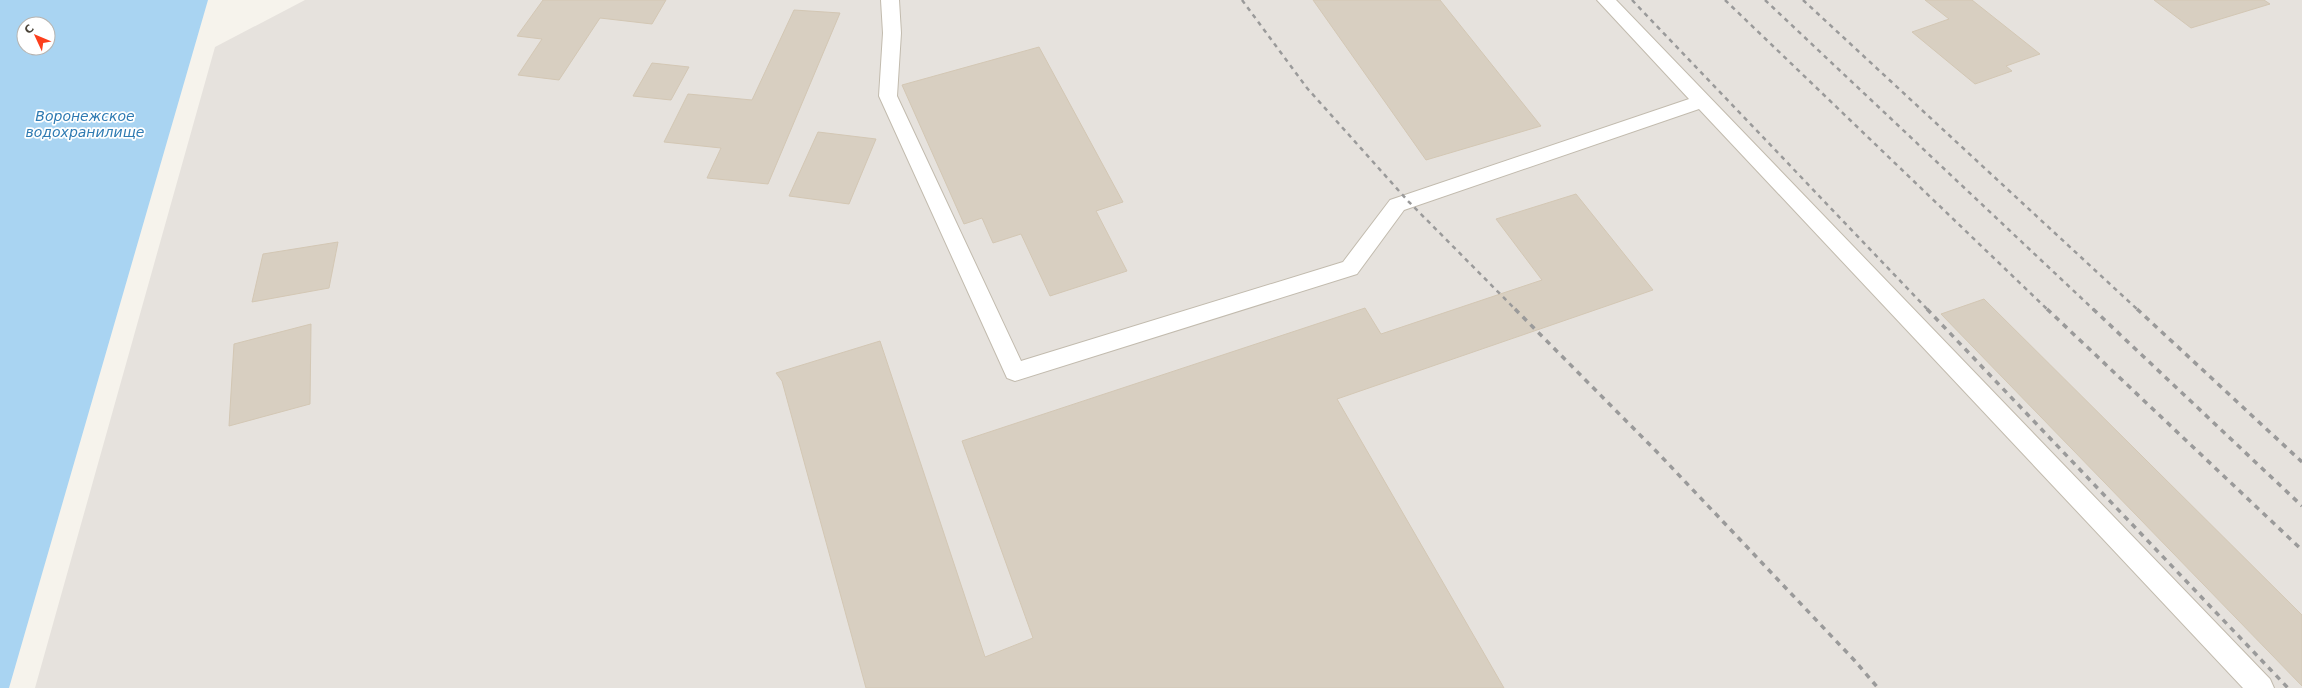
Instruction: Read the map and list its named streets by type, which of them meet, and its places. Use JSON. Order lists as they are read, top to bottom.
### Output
{
  "water": ["Воронежское водохранилище"],
  "north": "top left"
}
